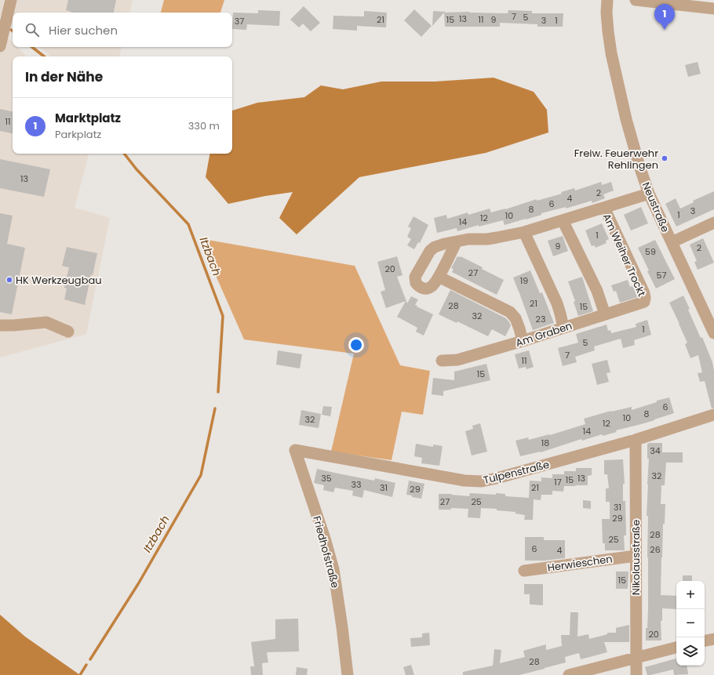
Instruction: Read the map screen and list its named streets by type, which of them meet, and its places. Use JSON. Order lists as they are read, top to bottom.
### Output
{
  "streets": {
    "street": [
      "Neustraße",
      "Am Weiher Trockt",
      "Am Graben",
      "Tulpenstraße",
      "Friedhofstraße",
      "Nikolausstraße",
      "Herwieschen"
    ]
  },
  "crossings": [
    ["Neustraße", "Am Weiher Trockt"],
    ["Am Weiher Trockt", "Am Graben"],
    ["Tulpenstraße", "Friedhofstraße"],
    ["Tulpenstraße", "Nikolausstraße"],
    ["Nikolausstraße", "Herwieschen"]
  ],
  "water": ["Itzbach"],
  "places": ["Freiw. Feuerwehr Rehlingen", "HK Werkzeugbau"],
  "house_numbers": [
    "7",
    "5",
    "13",
    "21",
    "15",
    "11",
    "9",
    "3",
    "1",
    "37",
    "11",
    "13",
    "2",
    "4",
    "6",
    "8",
    "3",
    "1",
    "10",
    "12",
    "14",
    "1",
    "9",
    "2",
    "59",
    "20",
    "27",
    "57",
    "19",
    "21",
    "28",
    "15",
    "32",
    "23",
    "1",
    "5",
    "7",
    "11",
    "15",
    "6",
    "8",
    "10",
    "32",
    "12",
    "14",
    "18",
    "34",
    "32",
    "35",
    "13",
    "15",
    "17",
    "33",
    "31",
    "21",
    "29",
    "27",
    "25",
    "31",
    "29",
    "28",
    "25",
    "6",
    "26",
    "4",
    "15",
    "20",
    "28"
  ],
  "page": {
    "pins": "1",
    "search": "Hier suchen",
    "heading": "In der Nähe",
    "list": [
      {
        "mark": "1",
        "name": "Marktplatz",
        "note": "Parkplatz",
        "value": "330 m"
      }
    ],
    "map_buttons": ["+", "−"]
  }
}
